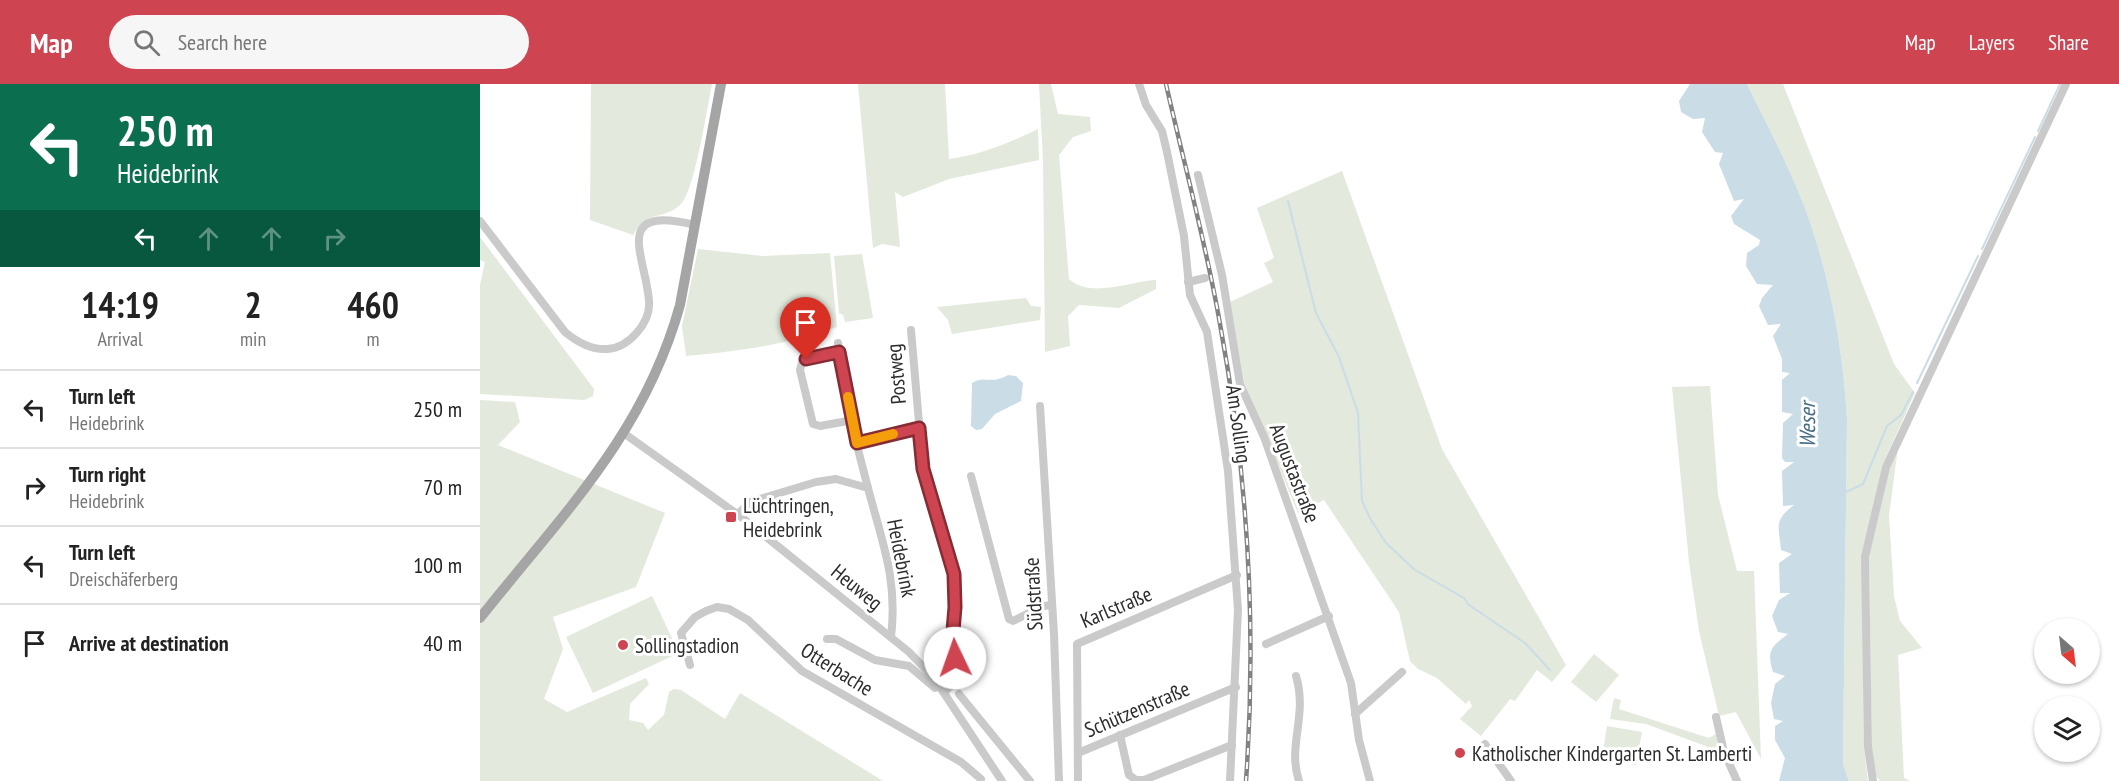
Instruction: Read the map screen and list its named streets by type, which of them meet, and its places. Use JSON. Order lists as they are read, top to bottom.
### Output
{
  "streets": {
    "street": [
      "Postweg",
      "Am Solling",
      "Augustastraße",
      "Heidebrink",
      "Heuweg",
      "Südstraße",
      "Karlstraße",
      "Otterbache",
      "Schützenstraße"
    ]
  },
  "crossings": [
    ["Postweg", "Heuweg"],
    ["Am Solling", "Karlstraße"],
    ["Am Solling", "Schützenstraße"],
    ["Heidebrink", "Heuweg"],
    ["Karlstraße", "Schützenstraße"]
  ],
  "water": ["Weser"],
  "places": {
    "transit": ["Lüchtringen, Heidebrink"],
    "other": ["Sollingstadion", "Katholischer Kindergarten St. Lamberti"]
  },
  "north": "bottom right",
  "page": {
    "header": "Map",
    "search": "Search here",
    "nav": ["Map", "Layers", "Share"],
    "turn": ["250 m", "Heidebrink"],
    "eta": [
      "14:19",
      "Arrival",
      "2",
      "min",
      "460",
      "m"
    ],
    "list": [
      {
        "name": "Turn left",
        "note": "Heidebrink",
        "value": "250 m"
      },
      {
        "name": "Turn right",
        "note": "Heidebrink",
        "value": "70 m"
      },
      {
        "name": "Turn left",
        "note": "Dreischäferberg",
        "value": "100 m"
      },
      {
        "name": "Arrive at destination",
        "value": "40 m"
      }
    ]
  }
}
